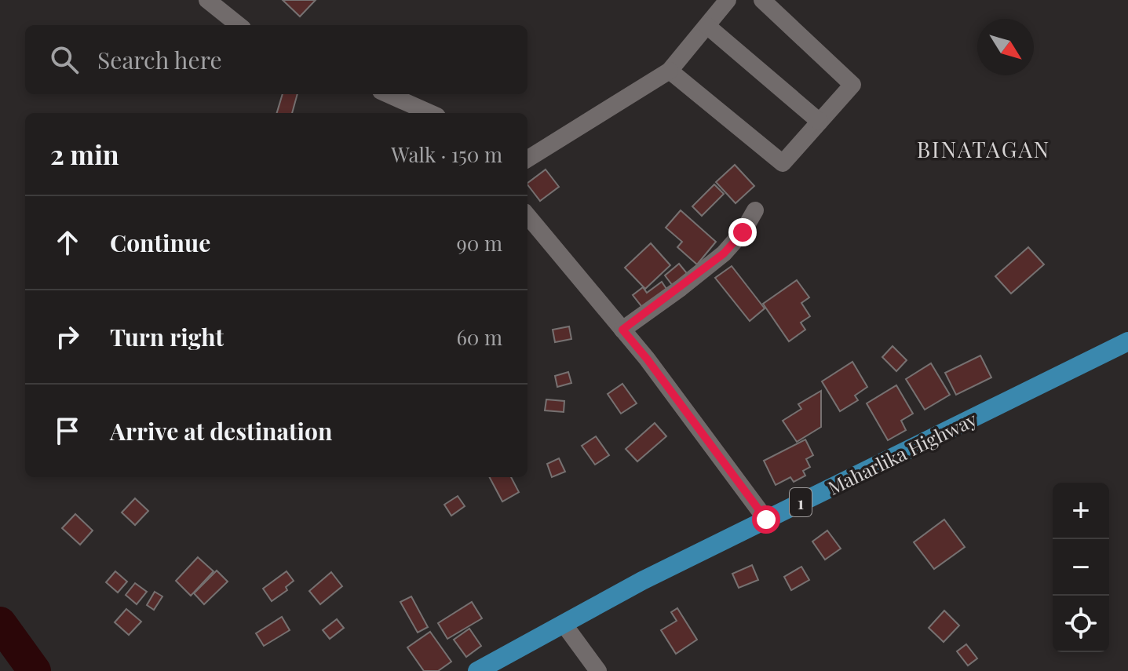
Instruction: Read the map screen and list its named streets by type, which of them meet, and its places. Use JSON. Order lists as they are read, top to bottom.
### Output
{
  "streets": {
    "highway": ["Maharlika Highway", "1"]
  },
  "districts": ["BINATAGAN"],
  "north": "bottom right",
  "page": {
    "search": "Search here",
    "heading": ["2 min", "Walk · 150 m"],
    "list": [
      ["Continue", "90 m"],
      ["Turn right", "60 m"],
      "Arrive at destination"
    ],
    "map_buttons": ["+", "−"]
  }
}
